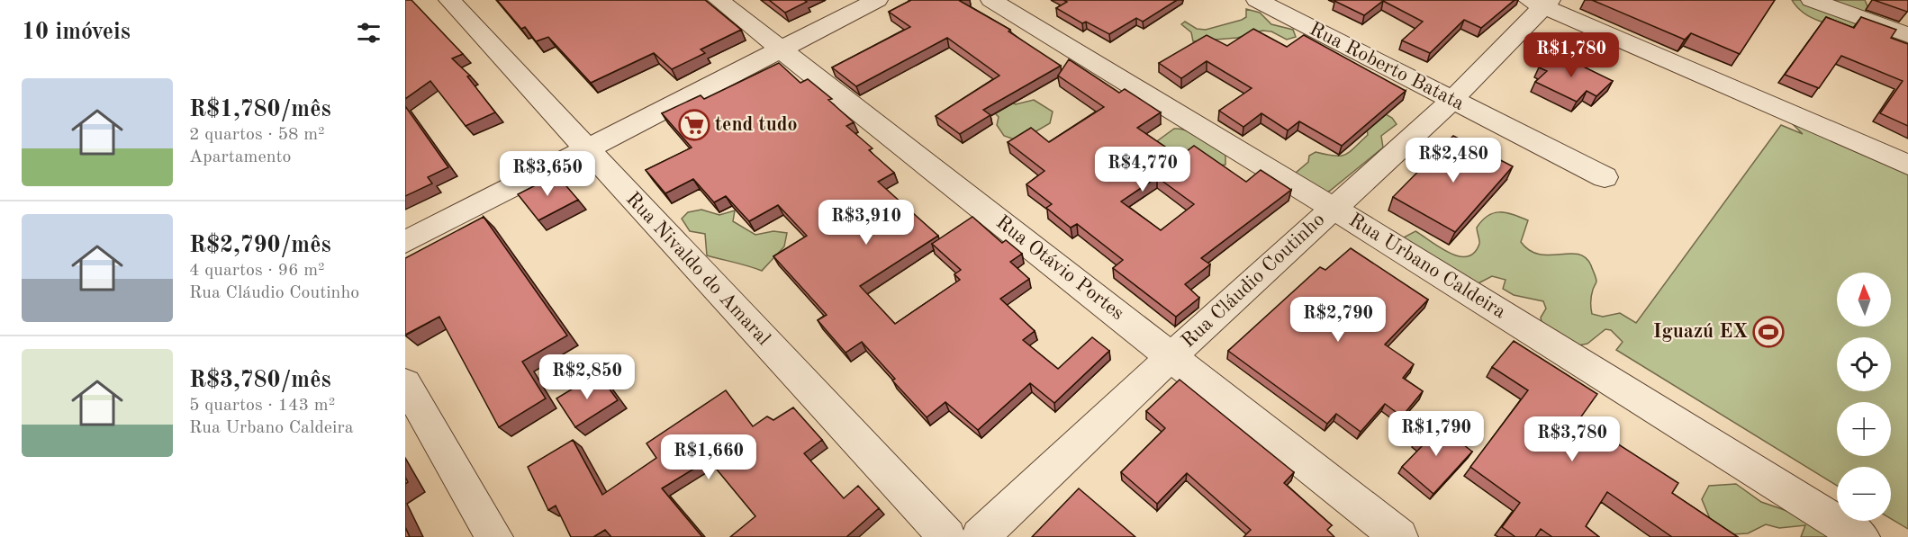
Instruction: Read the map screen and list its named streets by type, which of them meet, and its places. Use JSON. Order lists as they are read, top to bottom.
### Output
{
  "streets": {
    "street": [
      "Rua Roberto Batata",
      "Rua Urbano Caldeira",
      "Rua Otávio Portes",
      "Rua Nivaldo do Amaral",
      "Rua Cláudio Coutinho"
    ]
  },
  "crossings": [
    ["Rua Roberto Batata", "Rua Cláudio Coutinho"],
    ["Rua Urbano Caldeira", "Rua Cláudio Coutinho"],
    ["Rua Otávio Portes", "Rua Cláudio Coutinho"]
  ],
  "places": {
    "supermarket": ["tend tudo"],
    "sports": ["Iguazú EX"]
  },
  "north": "top",
  "page": {
    "heading": "10 imóveis",
    "price": [
      "R$1,780",
      "R$2,480",
      "R$4,770",
      "R$3,650",
      "R$3,910",
      "R$2,790",
      "R$2,850",
      "R$1,790",
      "R$3,780",
      "R$1,660"
    ],
    "list": [
      {
        "name": "R$1,780/mês",
        "note": "2 quartos · 58 m² · Apartamento"
      },
      {
        "name": "R$2,790/mês",
        "note": "4 quartos · 96 m² · Rua Cláudio Coutinho"
      },
      {
        "name": "R$3,780/mês",
        "note": "5 quartos · 143 m² · Rua Urbano Caldeira"
      }
    ],
    "map_buttons": ["+", "−"]
  }
}
